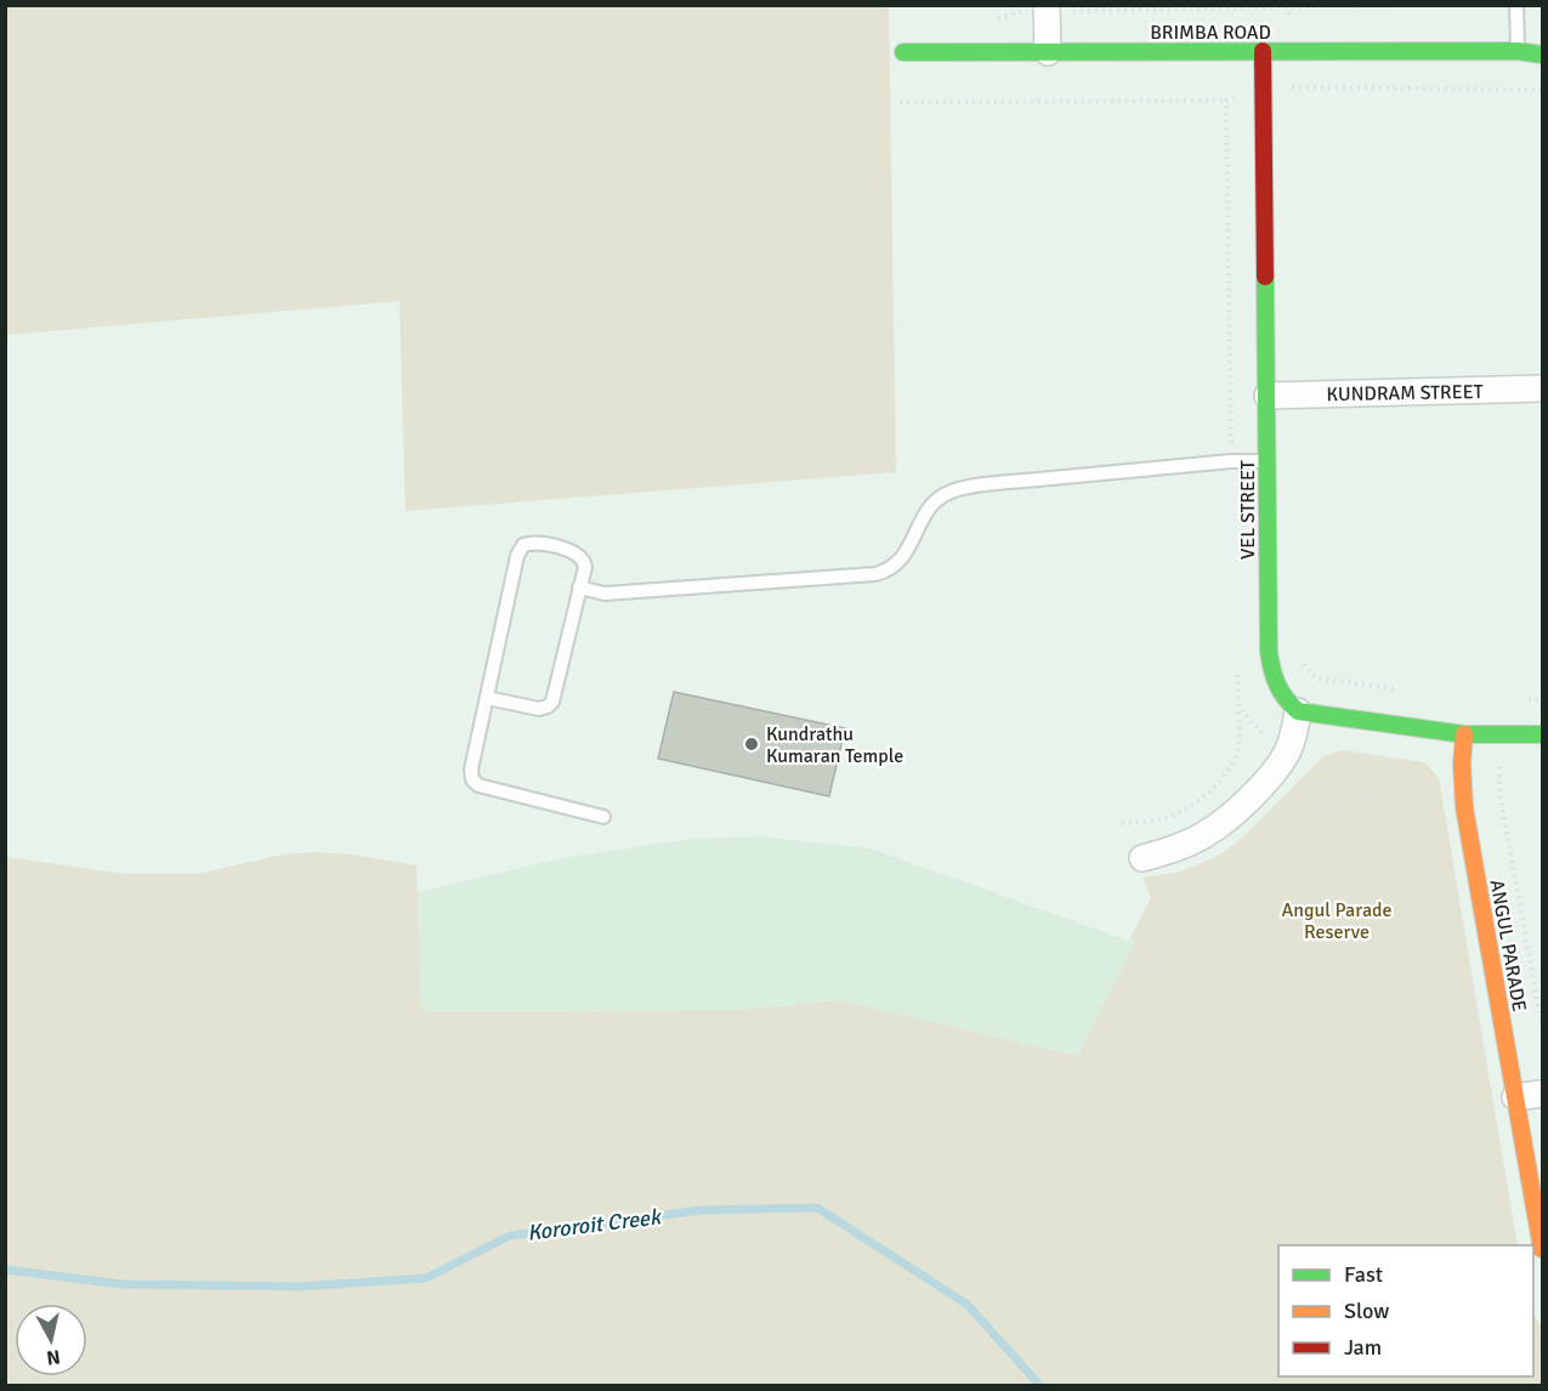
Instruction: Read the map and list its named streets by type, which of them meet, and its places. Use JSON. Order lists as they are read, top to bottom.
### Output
{
  "streets": {
    "street": [
      "BRIMBA ROAD",
      "KUNDRAM STREET",
      "VEL STREET",
      "ANGUL PARADE"
    ]
  },
  "crossings": [
    ["BRIMBA ROAD", "VEL STREET"],
    ["KUNDRAM STREET", "VEL STREET"]
  ],
  "water": ["Kororoit Creek"],
  "parks": ["Angul Parade Reserve"],
  "places": ["Kundrathu Kumaran Temple"],
  "legend": ["Fast", "Slow", "Jam"],
  "north": "bottom"
}
